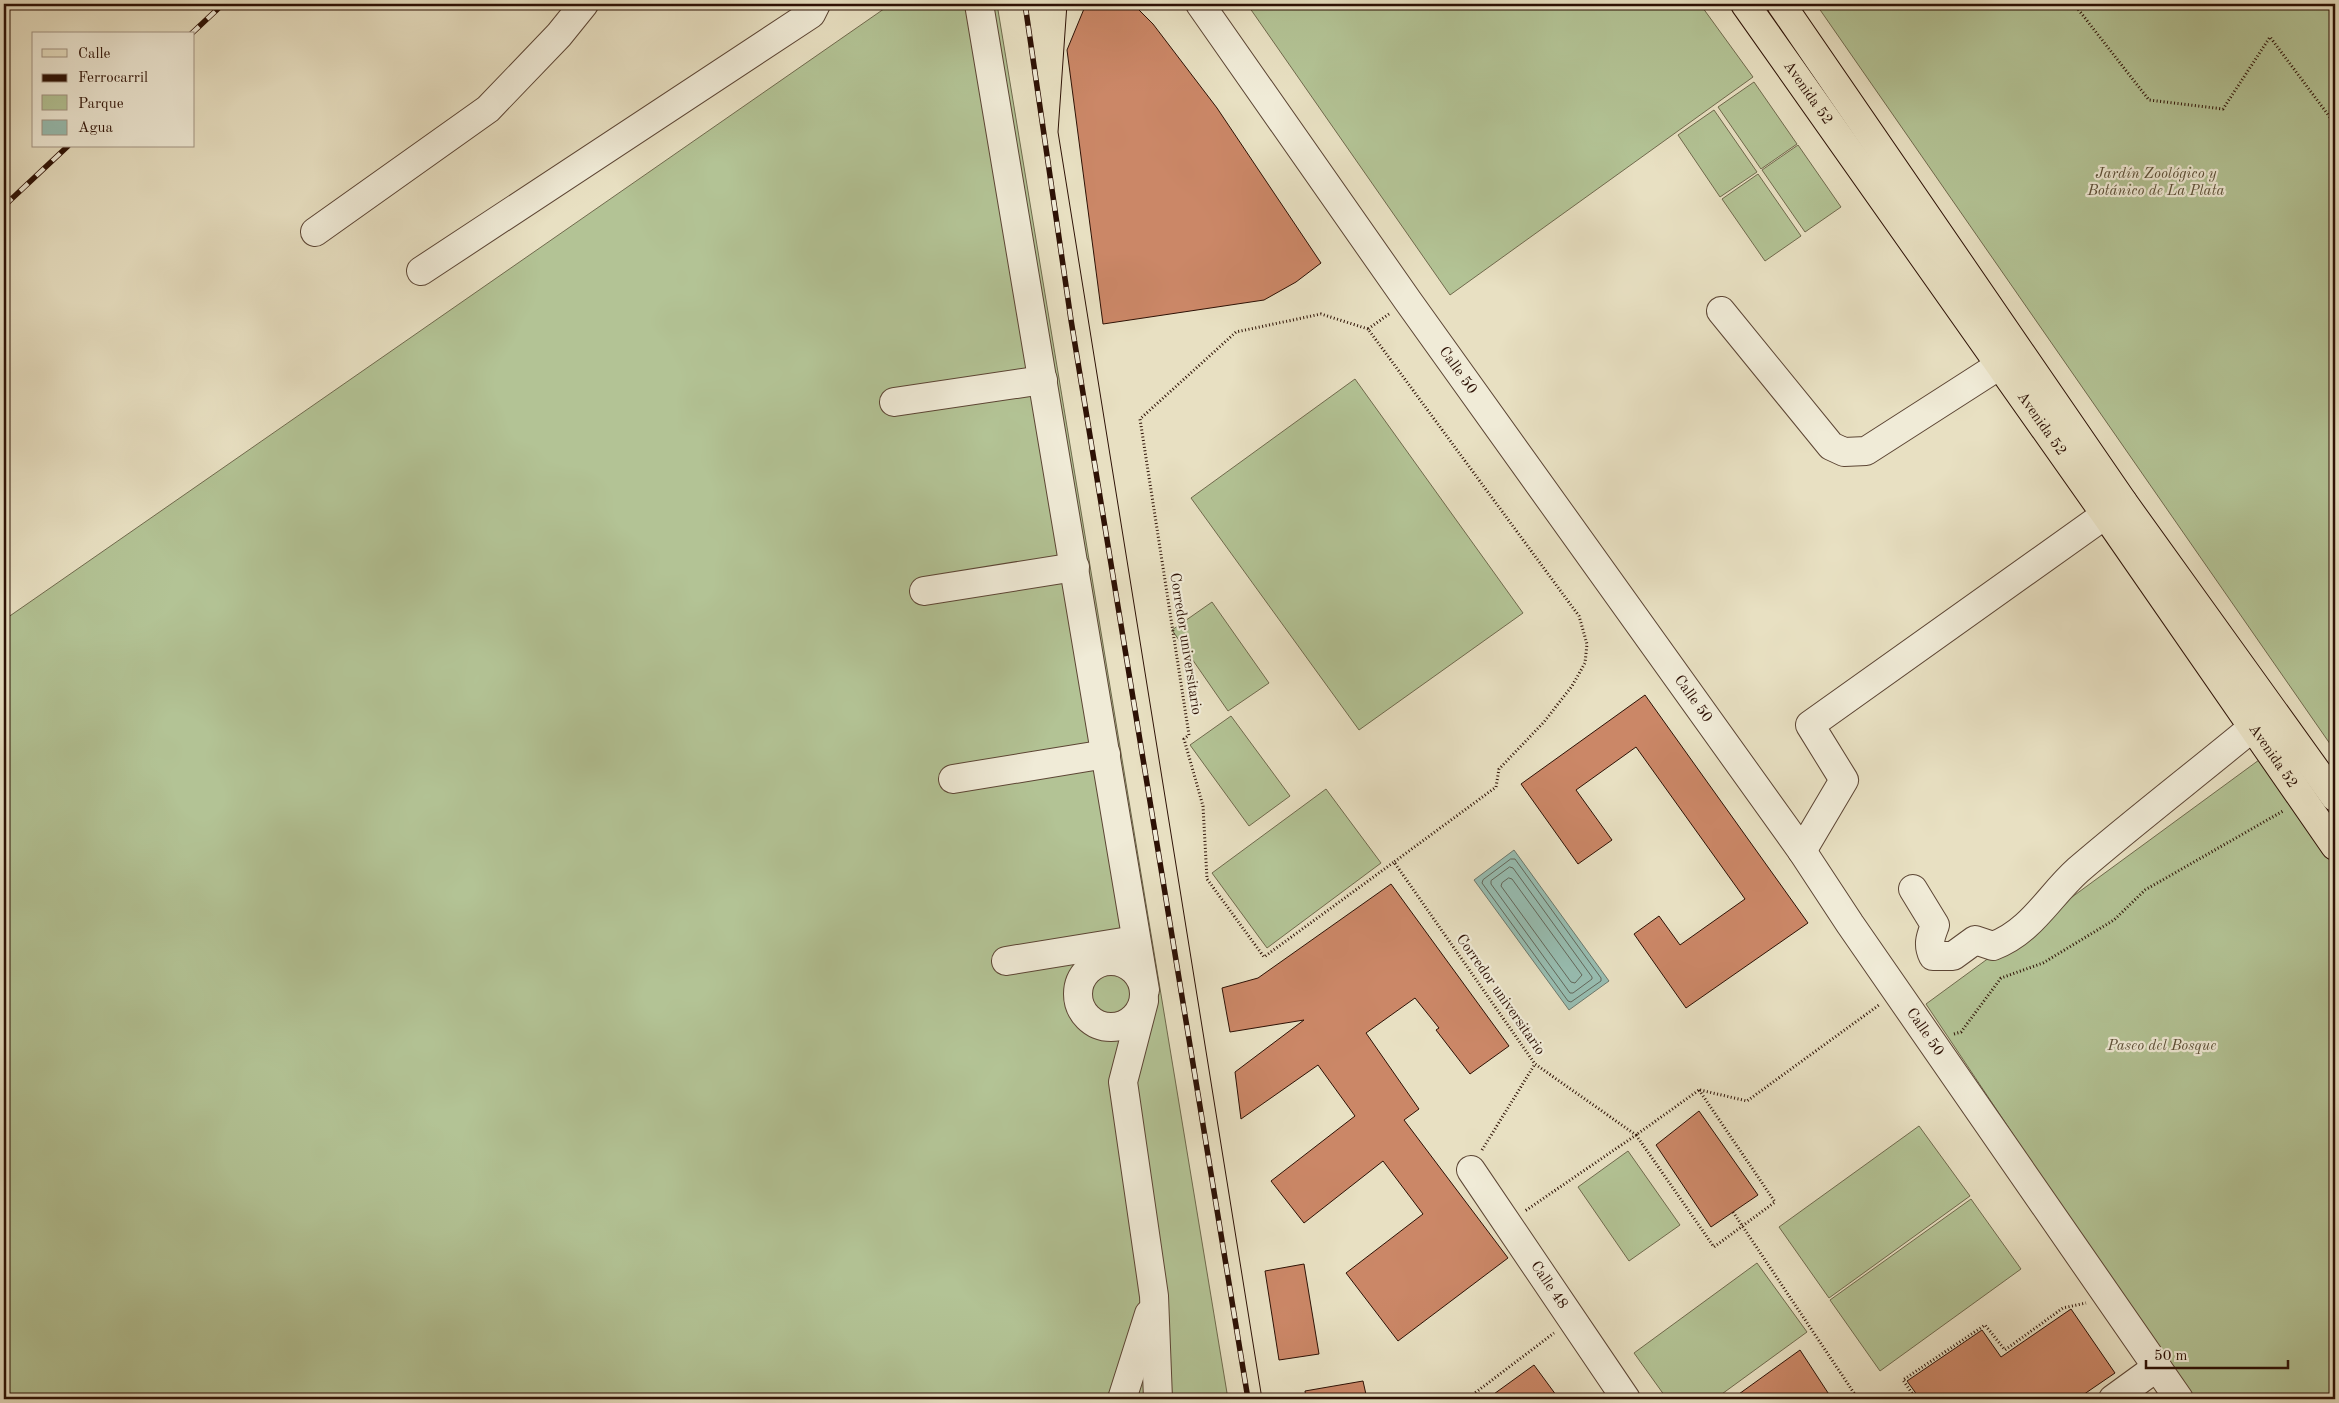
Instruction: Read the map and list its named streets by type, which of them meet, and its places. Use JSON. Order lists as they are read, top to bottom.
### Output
{
  "streets": {
    "main road": ["Avenida 52"],
    "street": ["Calle 50", "Calle 48"],
    "path": ["Corredor universitario"]
  },
  "parks": ["Jardín Zoológico y Botánico de La Plata", "Paseo del Bosque"],
  "legend": [
    "Calle",
    "Ferrocarril",
    "Parque",
    "Agua"
  ],
  "scale_bar": "50 m"
}
